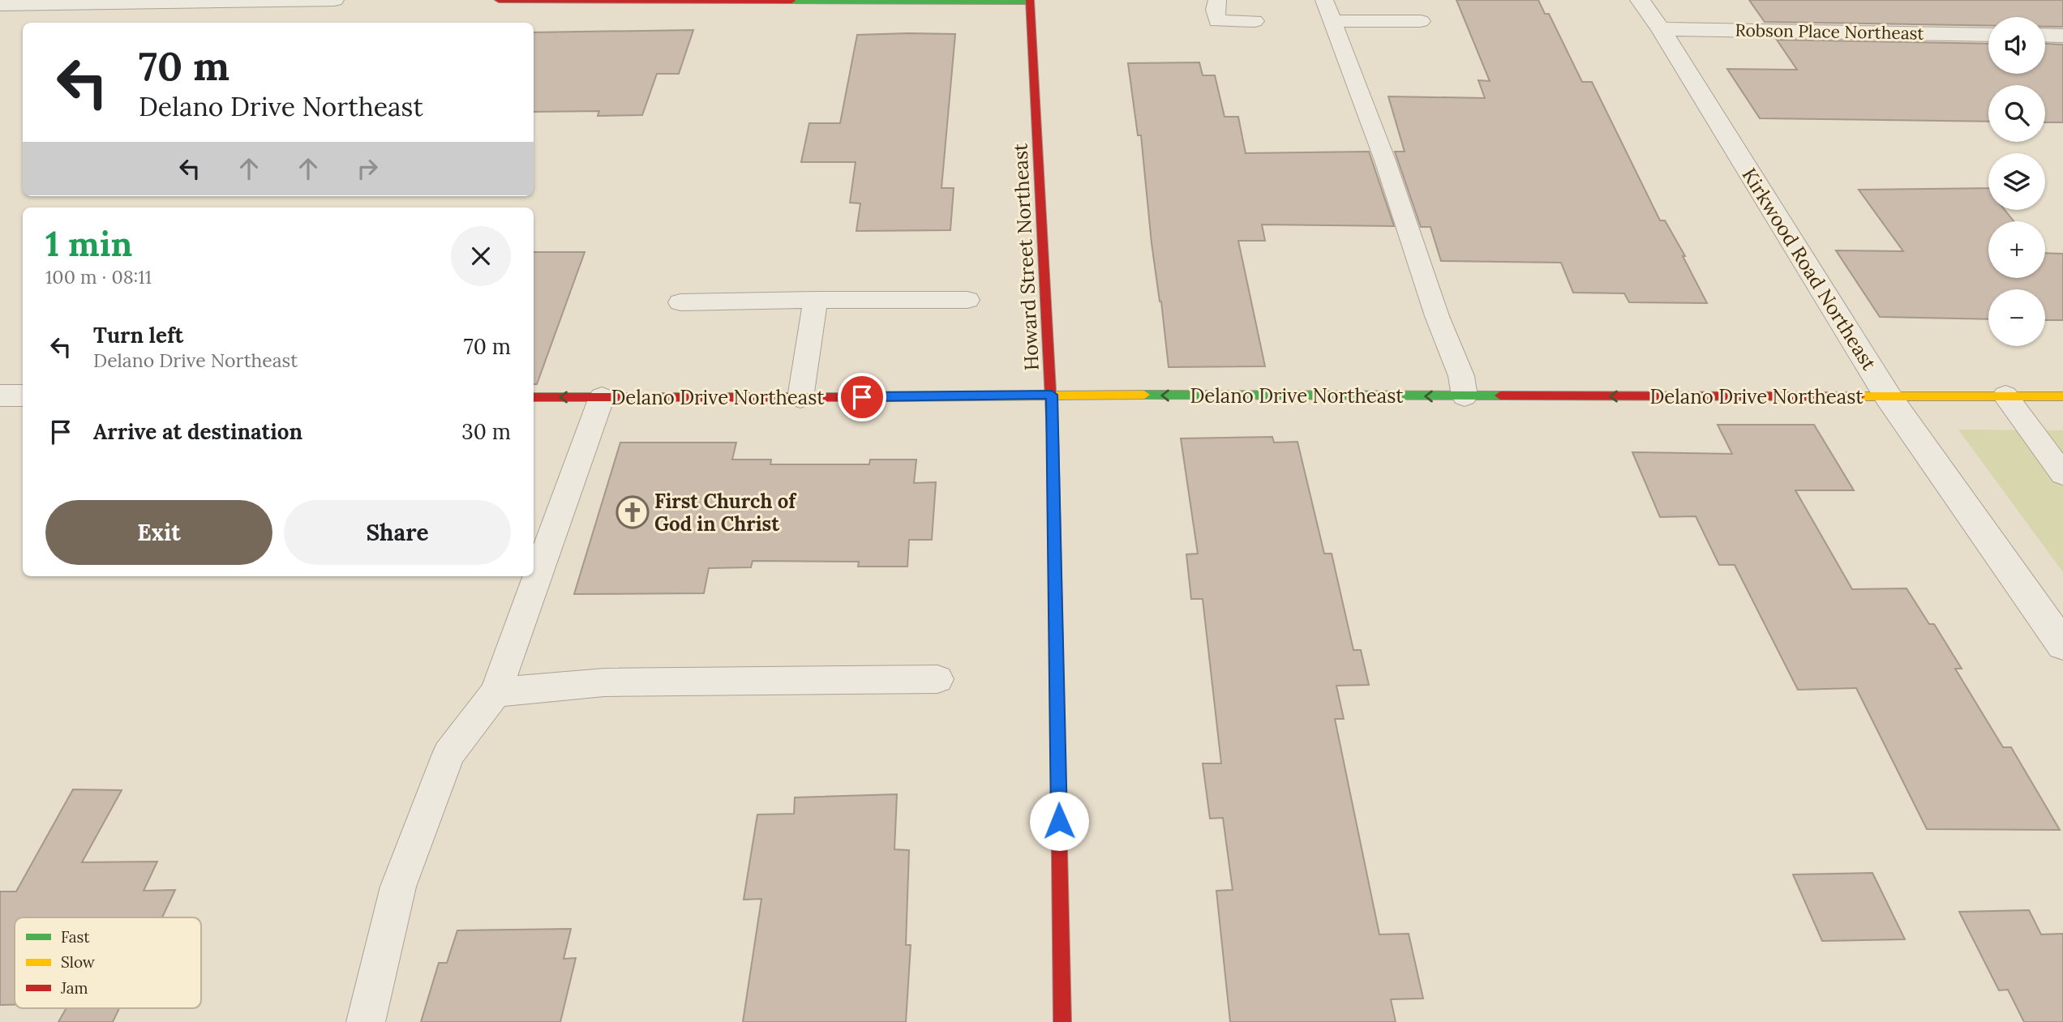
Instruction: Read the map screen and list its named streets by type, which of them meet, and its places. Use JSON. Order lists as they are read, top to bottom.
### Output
{
  "streets": {
    "street": [
      "Robson Place Northeast",
      "Howard Street Northeast",
      "Kirkwood Road Northeast",
      "Delano Drive Northeast"
    ]
  },
  "crossings": [
    ["Robson Place Northeast", "Kirkwood Road Northeast"],
    ["Howard Street Northeast", "Delano Drive Northeast"],
    ["Kirkwood Road Northeast", "Delano Drive Northeast"]
  ],
  "one_way": ["Delano Drive Northeast"],
  "places": {
    "church": ["First Church of God in Christ"]
  },
  "legend": ["Fast", "Slow", "Jam"],
  "page": {
    "map_buttons": ["+", "−"],
    "turn": ["70 m", "Delano Drive Northeast"],
    "heading": ["1 min", "100 m · 08:11"],
    "list": [
      {
        "name": "Turn left",
        "note": "Delano Drive Northeast",
        "value": "70 m"
      },
      {
        "name": "Arrive at destination",
        "value": "30 m"
      }
    ],
    "buttons": ["Exit", "Share"]
  }
}
